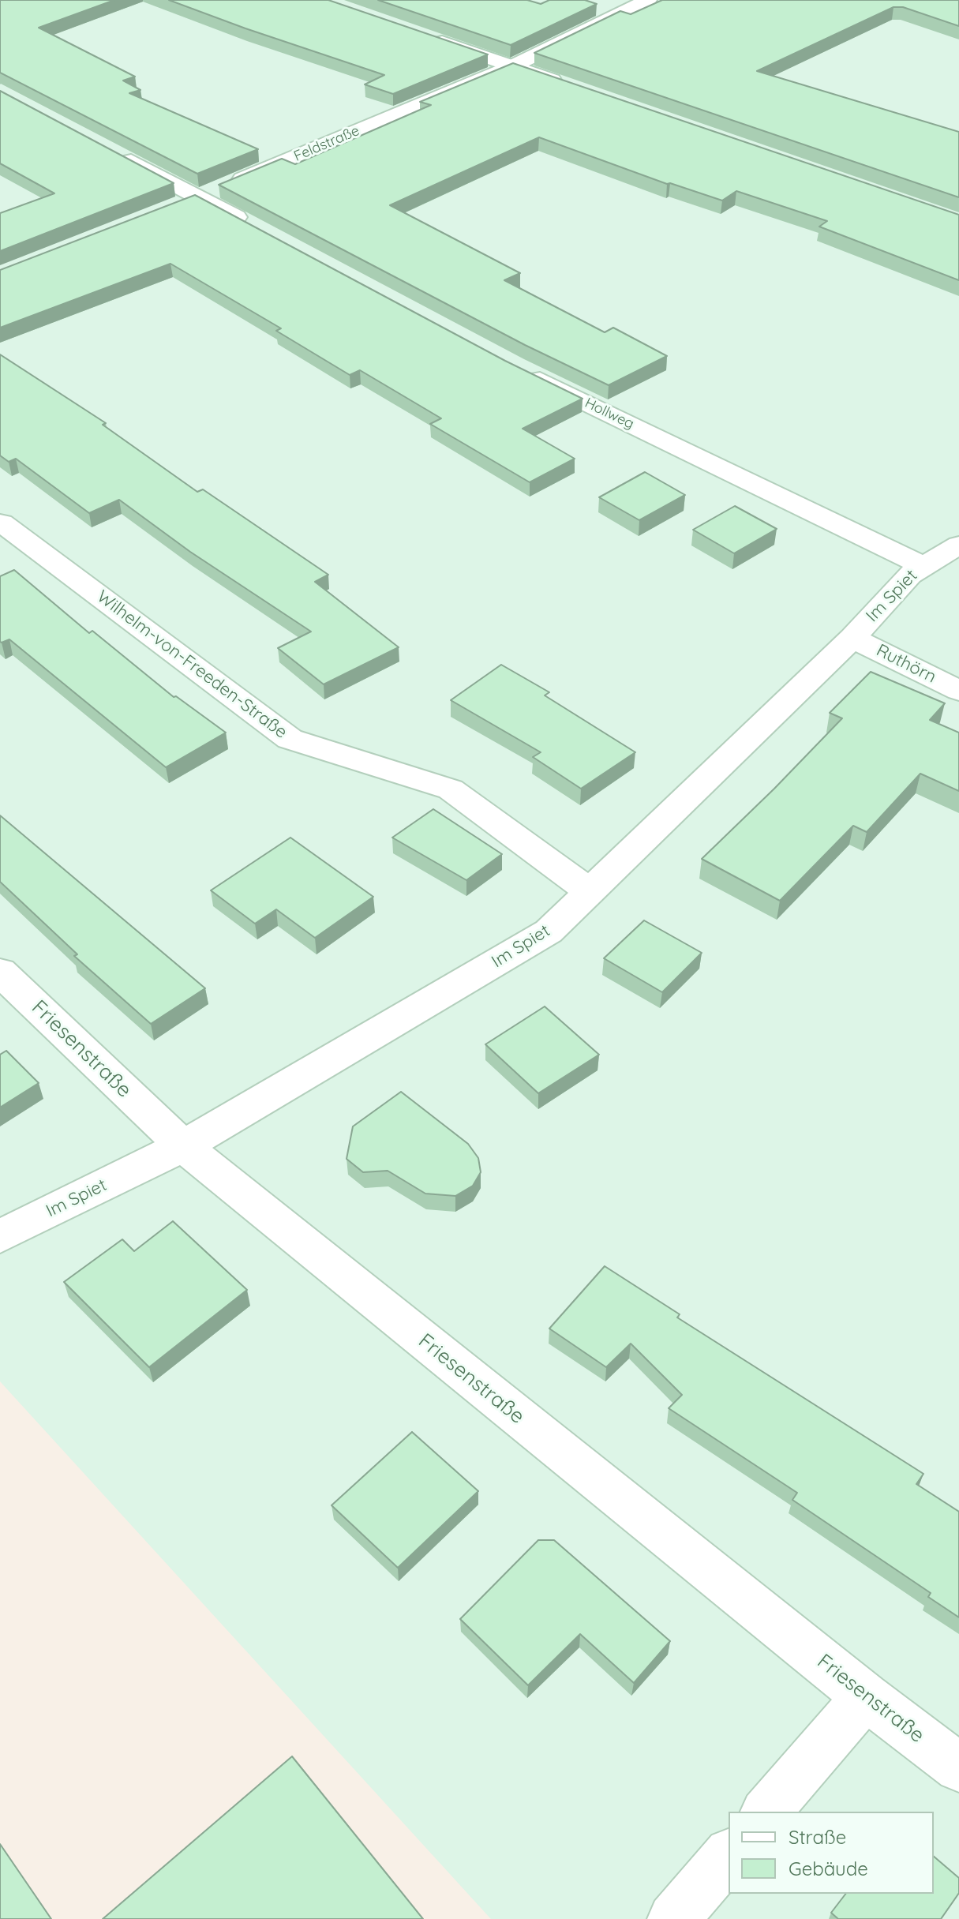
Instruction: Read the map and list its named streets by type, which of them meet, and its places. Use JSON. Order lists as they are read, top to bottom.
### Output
{
  "streets": {
    "street": [
      "Feldstraße",
      "Hollweg",
      "Im Spiet",
      "Ruthörn",
      "Wilhelm-von-Freeden-Straße",
      "Friesenstraße"
    ]
  },
  "crossings": [
    ["Hollweg", "Im Spiet"],
    ["Im Spiet", "Ruthörn"],
    ["Im Spiet", "Wilhelm-von-Freeden-Straße"],
    ["Im Spiet", "Friesenstraße"]
  ],
  "legend": ["Straße", "Gebäude"]
}
